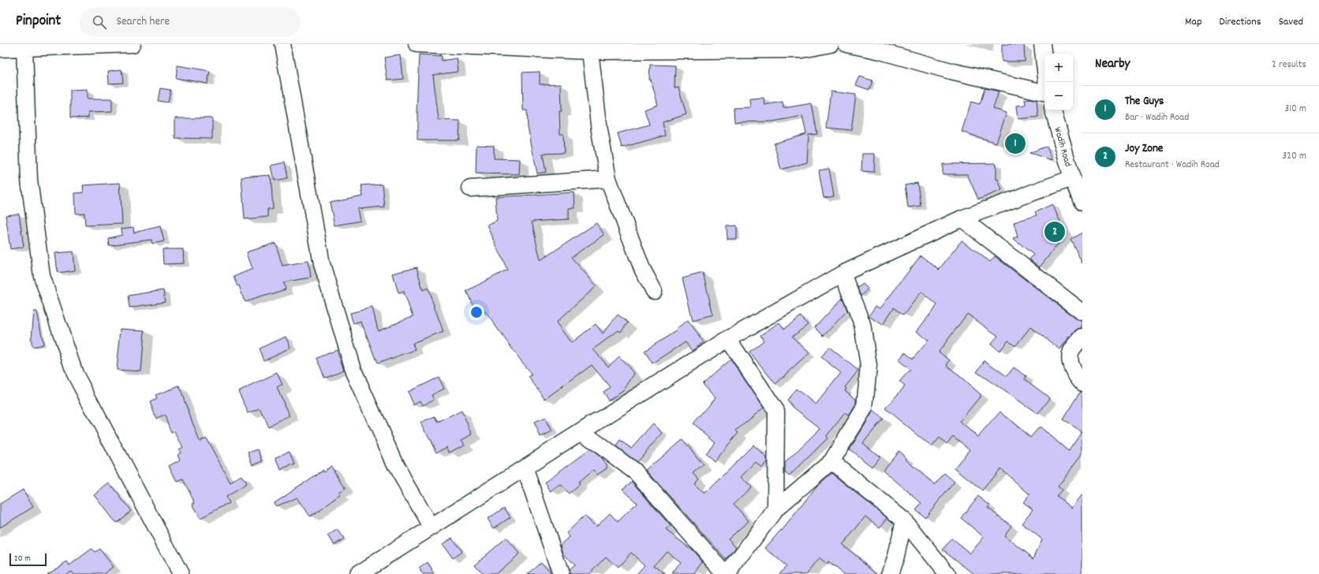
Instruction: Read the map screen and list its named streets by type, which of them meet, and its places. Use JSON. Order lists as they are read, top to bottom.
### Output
{
  "streets": {
    "street": ["Wadih Road"]
  },
  "scale_bar": "20 m",
  "page": {
    "header": "Pinpoint",
    "search": "Search here",
    "nav": ["Map", "Directions", "Saved"],
    "heading": ["Nearby", "2 results"],
    "map_buttons": ["+", "−"],
    "list": [
      {
        "mark": "1",
        "name": "The Guys",
        "note": "Bar · Wadih Road",
        "value": "310 m"
      },
      {
        "mark": "2",
        "name": "Joy Zone",
        "note": "Restaurant · Wadih Road",
        "value": "320 m"
      }
    ],
    "pins": ["1", "2"],
    "scale": "20 m"
  }
}
